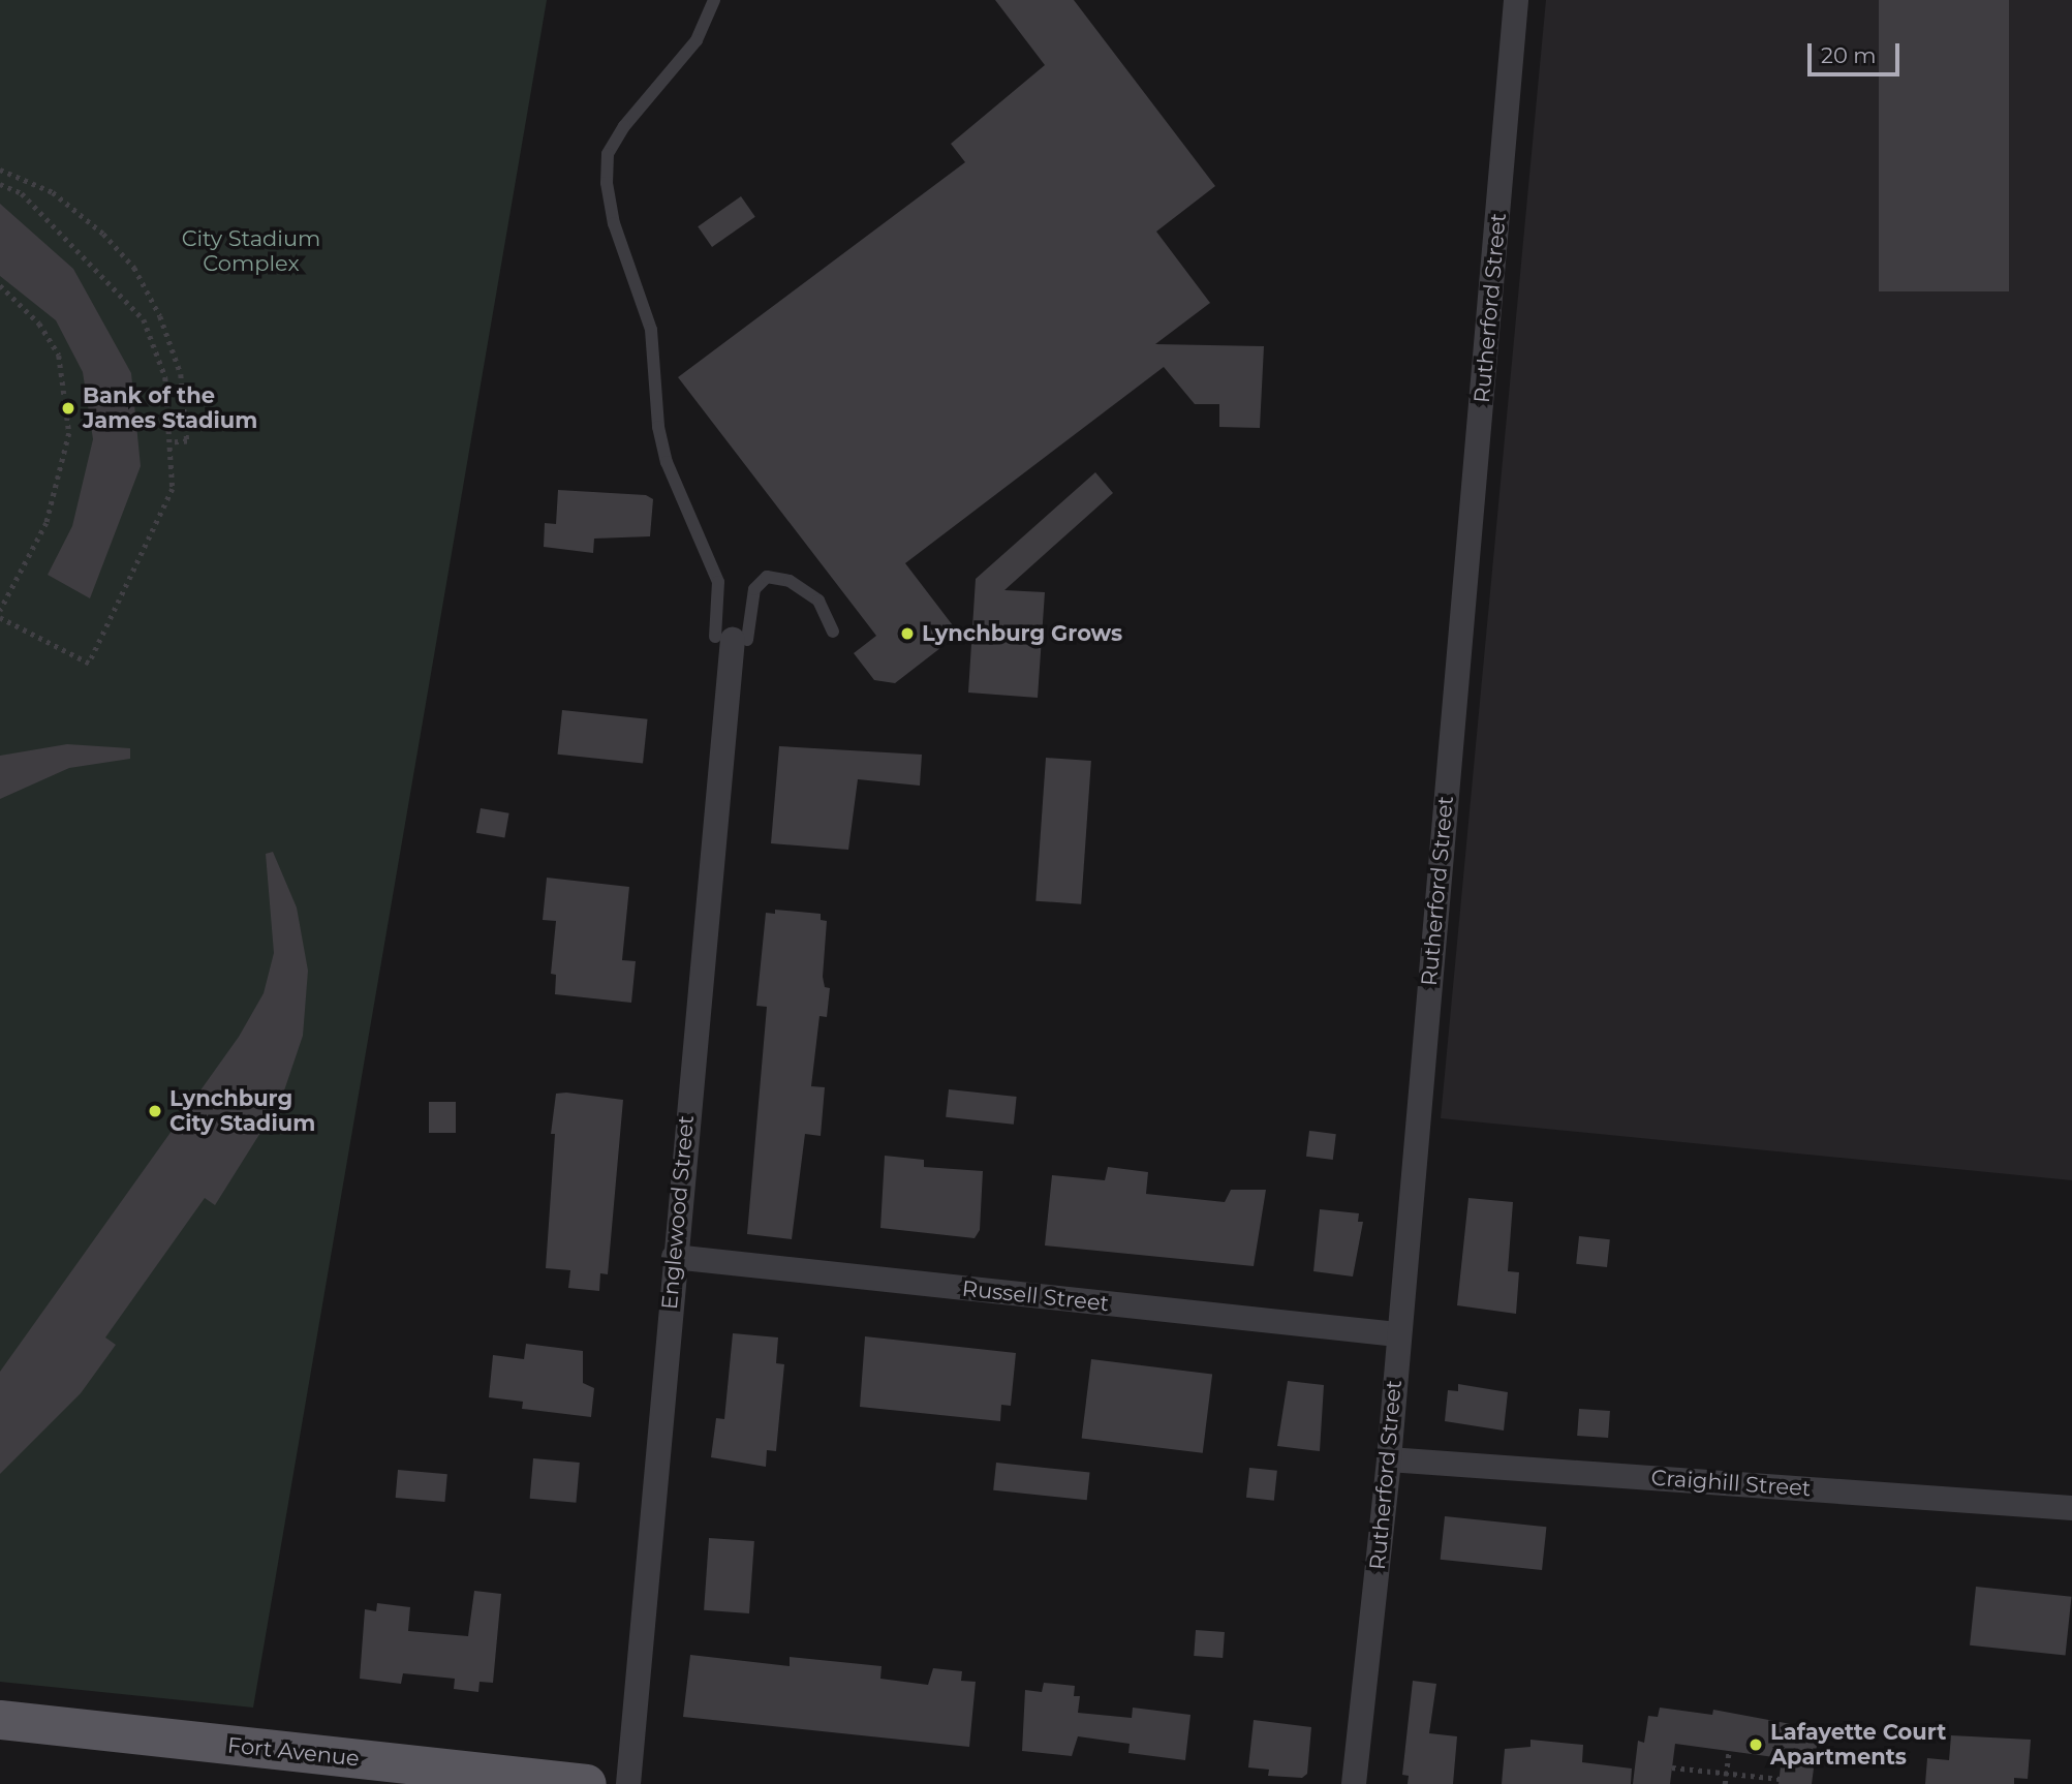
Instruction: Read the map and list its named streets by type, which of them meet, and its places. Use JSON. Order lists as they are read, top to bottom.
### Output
{
  "streets": {
    "main road": ["Fort Avenue"],
    "street": [
      "Rutherford Street",
      "Englewood Street",
      "Russell Street",
      "Craighill Street"
    ]
  },
  "crossings": [
    ["Rutherford Street", "Russell Street"],
    ["Rutherford Street", "Craighill Street"],
    ["Englewood Street", "Russell Street"]
  ],
  "parks": ["City Stadium Complex"],
  "places": [
    "Bank of the James Stadium",
    "Lynchburg Grows",
    "Lynchburg City Stadium",
    "Lafayette Court Apartments"
  ],
  "scale_bar": "20 m"
}
